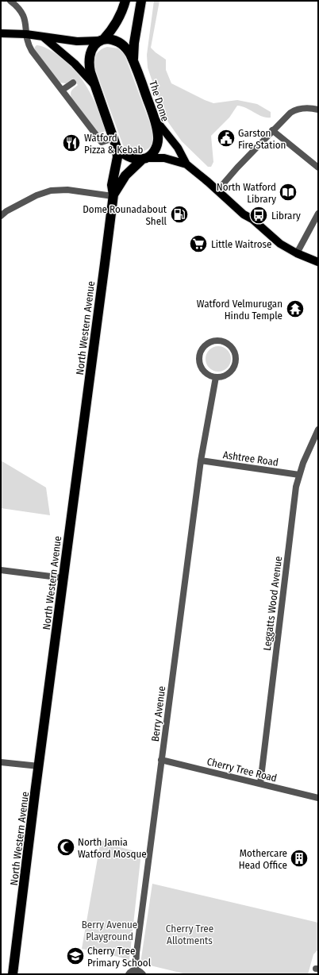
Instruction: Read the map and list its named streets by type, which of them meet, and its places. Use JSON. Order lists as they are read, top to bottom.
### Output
{
  "streets": {
    "highway": ["The Dome", "North Western Avenue"],
    "street": [
      "Ashtree Road",
      "Leggatts Wood Avenue",
      "Berry Avenue",
      "Cherry Tree Road"
    ]
  },
  "crossings": [
    ["The Dome", "North Western Avenue"],
    ["Ashtree Road", "Leggatts Wood Avenue"],
    ["Ashtree Road", "Berry Avenue"],
    ["Leggatts Wood Avenue", "Cherry Tree Road"],
    ["Berry Avenue", "Cherry Tree Road"]
  ],
  "parks": ["Berry Avenue Playground", "Cherry Tree Allotments"],
  "places": {
    "public building": ["Garston Fire Station"],
    "restaurant": ["Watford Pizza & Kebab"],
    "library": ["North Watford Library"],
    "fuel station": ["Dome Rounadabout Shell"],
    "bus stop": ["Library"],
    "supermarket": ["Little Waitrose"],
    "temple": ["Watford Velmurugan Hindu Temple"],
    "mosque": ["North Jamia Watford Mosque"],
    "building": ["Mothercare Head Office"],
    "school or university": ["Cherry Tree Primary School"]
  }
}
